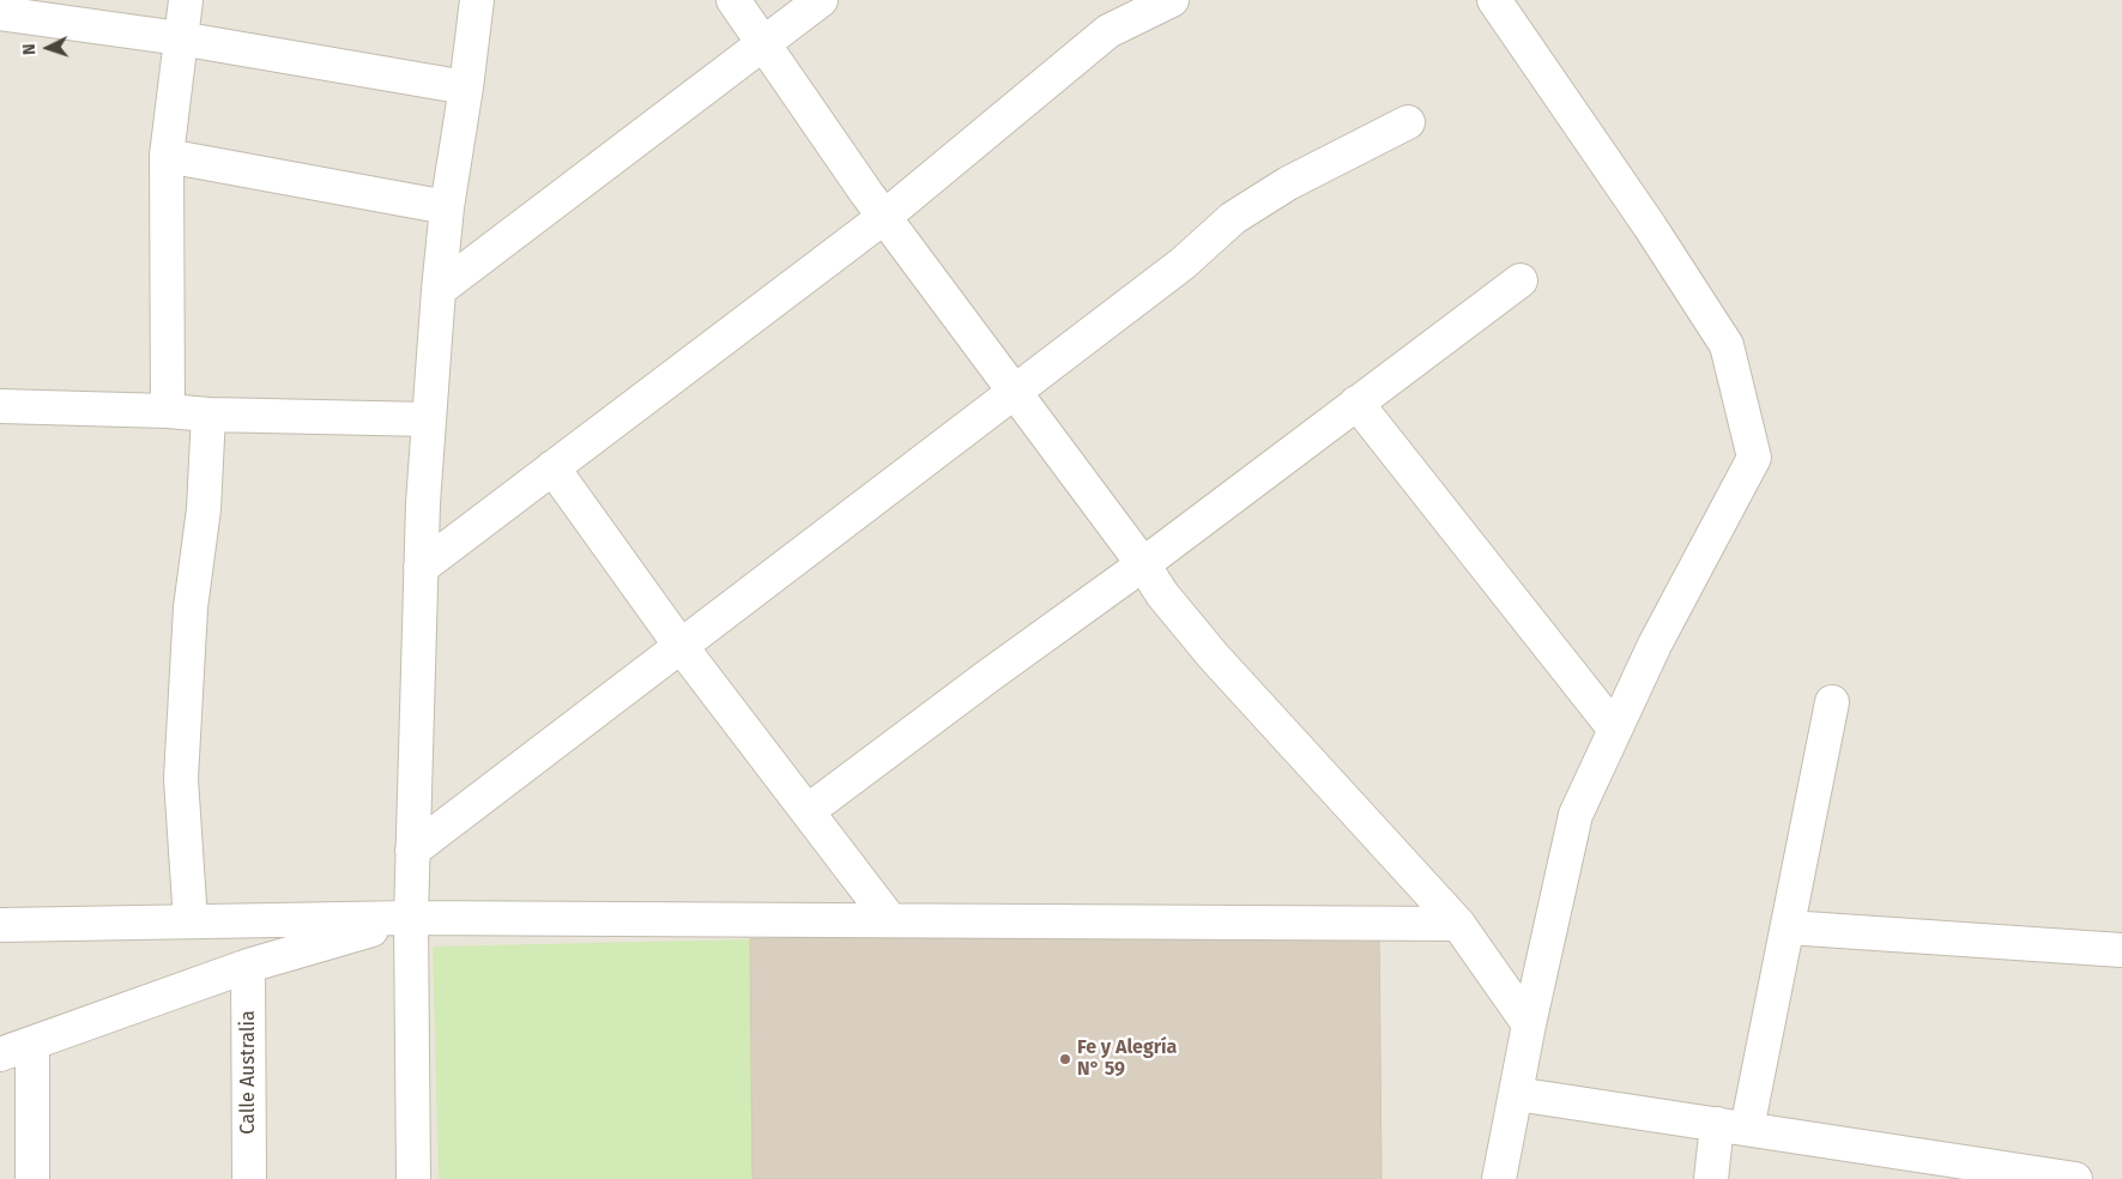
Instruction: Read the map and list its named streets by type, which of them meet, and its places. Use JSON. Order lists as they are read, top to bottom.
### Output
{
  "streets": {
    "street": ["Calle Australia"]
  },
  "places": ["Fe y Alegría N° 59"],
  "north": "left"
}
